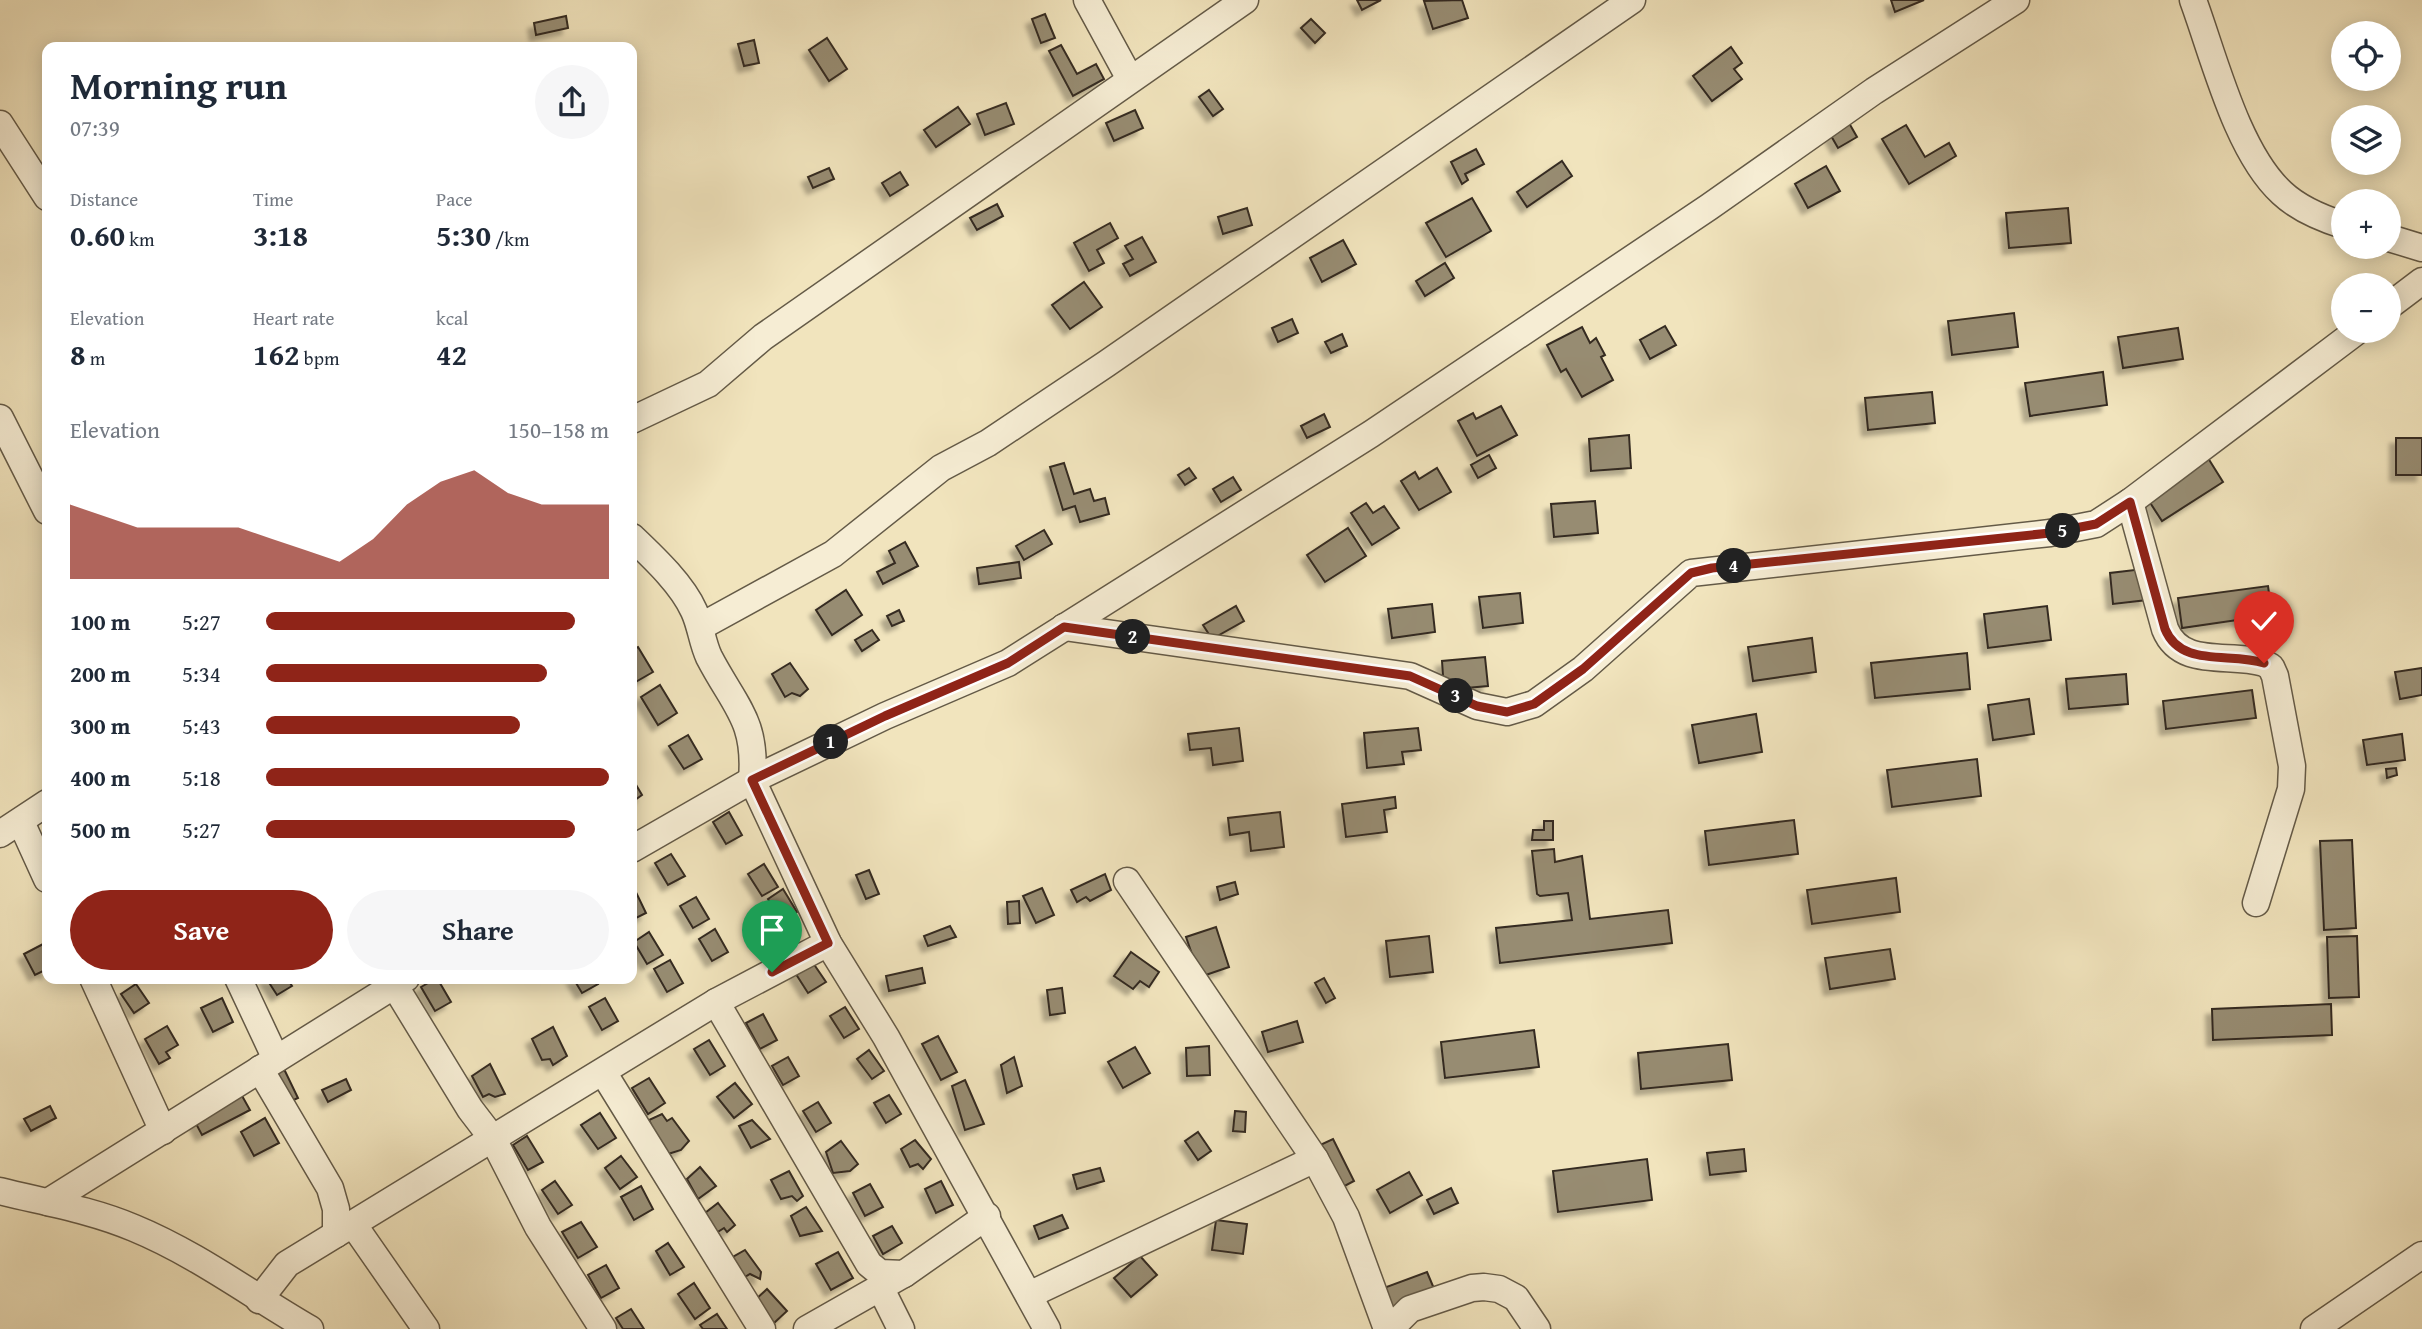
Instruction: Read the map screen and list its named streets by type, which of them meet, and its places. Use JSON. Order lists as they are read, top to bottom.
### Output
{
  "page": {
    "map_buttons": ["+", "−"],
    "heading": ["Morning run", "07:39"],
    "stats": [
      ["Distance", "0.60 km"],
      ["Time", "3:18"],
      ["Pace", "5:30 /km"],
      ["Elevation", "8 m"],
      ["Heart rate", "162 bpm"],
      ["kcal", "42"]
    ],
    "chart": ["Elevation", "150–158 m"],
    "pins": [
      "5",
      "4",
      "2",
      "3",
      "1"
    ],
    "list": [
      {
        "name": "100 m",
        "note": "5:27"
      },
      {
        "name": "200 m",
        "note": "5:34"
      },
      {
        "name": "300 m",
        "note": "5:43"
      },
      {
        "name": "400 m",
        "note": "5:18"
      },
      {
        "name": "500 m",
        "note": "5:27"
      }
    ],
    "buttons": ["Save", "Share"]
  }
}
